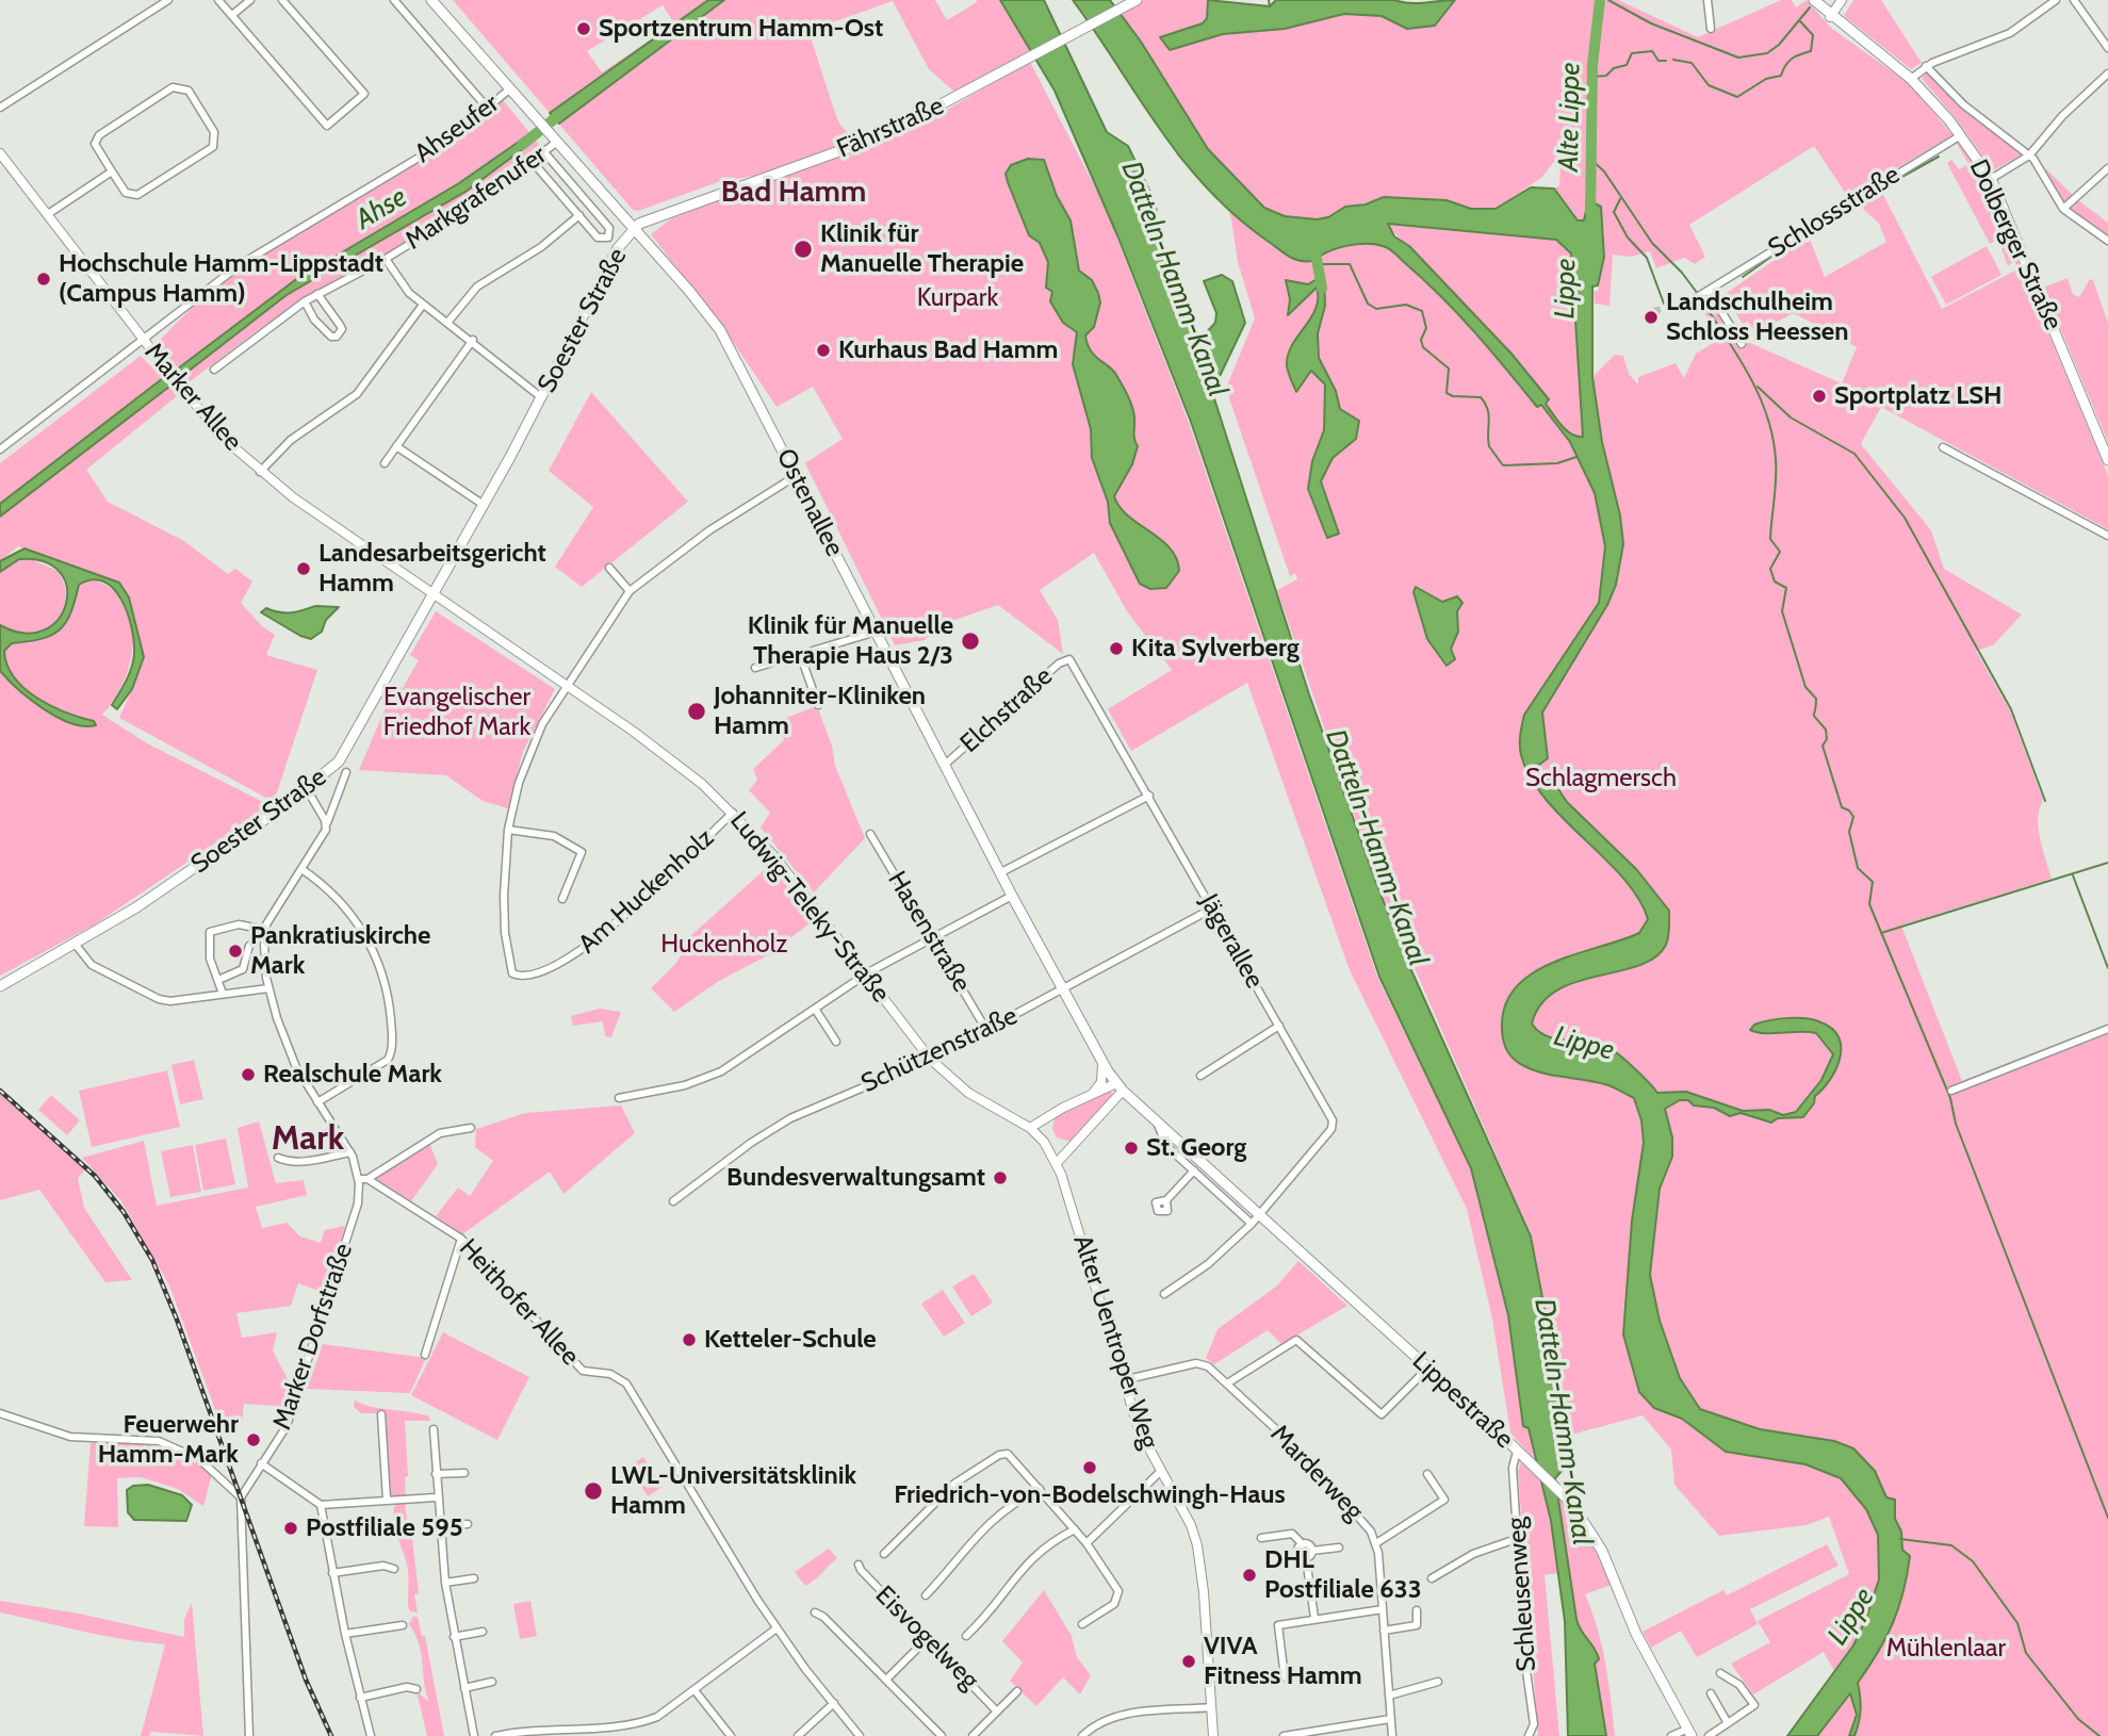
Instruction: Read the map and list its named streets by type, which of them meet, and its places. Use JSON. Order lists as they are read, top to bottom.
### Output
{
  "streets": {
    "main road": [
      "Fährstraße",
      "Dolberger Straße",
      "Soester Straße",
      "Ostenallee",
      "Lippestraße"
    ],
    "street": [
      "Ahseufer",
      "Markgrafenufer",
      "Schlossstraße",
      "Marker Allee",
      "Elchstraße",
      "Am Huckenholz",
      "Ludwig-Teleky-Straße",
      "Hasenstraße",
      "Jägerallee",
      "Schützenstraße",
      "Heithofer Allee",
      "Marker Dorfstraße",
      "Alter Uentroper Weg",
      "Marderweg",
      "Schleusenweg",
      "Eisvogelweg"
    ]
  },
  "crossings": [
    ["Fährstraße", "Soester Straße"],
    ["Fährstraße", "Ostenallee"],
    ["Ahseufer", "Marker Allee"],
    ["Ahseufer", "Ostenallee"],
    ["Markgrafenufer", "Ostenallee"],
    ["Schlossstraße", "Dolberger Straße"],
    ["Soester Straße", "Marker Allee"],
    ["Soester Straße", "Ostenallee"],
    ["Soester Straße", "Ludwig-Teleky-Straße"],
    ["Marker Allee", "Ludwig-Teleky-Straße"],
    ["Ostenallee", "Elchstraße"],
    ["Ostenallee", "Schützenstraße"],
    ["Ostenallee", "Lippestraße"],
    ["Elchstraße", "Jägerallee"],
    ["Am Huckenholz", "Ludwig-Teleky-Straße"],
    ["Ludwig-Teleky-Straße", "Schützenstraße"],
    ["Ludwig-Teleky-Straße", "Alter Uentroper Weg"],
    ["Hasenstraße", "Schützenstraße"],
    ["Jägerallee", "Schützenstraße"],
    ["Jägerallee", "Lippestraße"],
    ["Alter Uentroper Weg", "Marderweg"],
    ["Lippestraße", "Schleusenweg"]
  ],
  "districts": ["Bad Hamm", "Mark"],
  "water": [
    "Alte Lippe",
    "Ahse",
    "Datteln-Hamm-Kanal",
    "Lippe"
  ],
  "parks": [
    "Kurpark",
    "Evangelischer Friedhof Mark",
    "Schlagmersch",
    "Huckenholz",
    "Mühlenlaar"
  ],
  "places": [
    "Sportzentrum Hamm-Ost",
    "Klinik für Manuelle Therapie",
    "Hochschule Hamm-Lippstadt (Campus Hamm)",
    "Landschulheim Schloss Heessen",
    "Kurhaus Bad Hamm",
    "Sportplatz LSH",
    "Landesarbeitsgericht Hamm",
    "Klinik für Manuelle Therapie Haus 2/3",
    "Kita Sylverberg",
    "Johanniter-Kliniken Hamm",
    "Pankratiuskirche Mark",
    "Realschule Mark",
    "St. Georg",
    "Bundesverwaltungsamt",
    "Ketteler-Schule",
    "Feuerwehr Hamm-Mark",
    "Friedrich-von-Bodelschwingh-Haus",
    "LWL-Universitätsklinik Hamm",
    "Postfiliale 595",
    "DHL Postfiliale 633",
    "VIVA Fitness Hamm"
  ]
}
